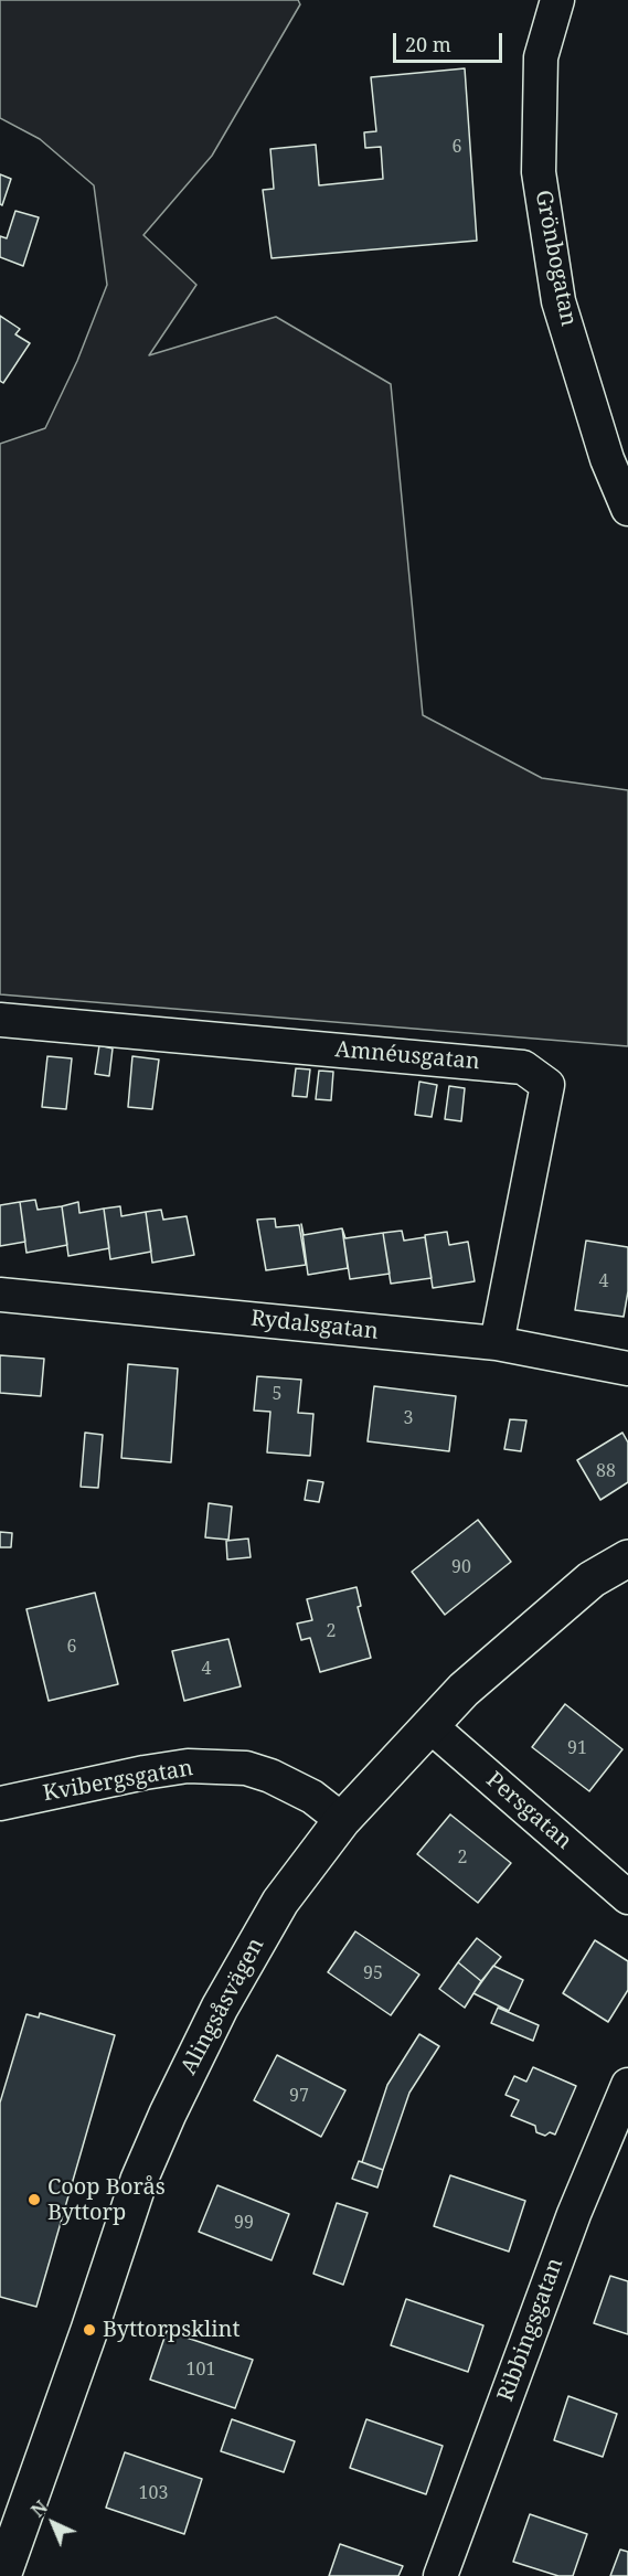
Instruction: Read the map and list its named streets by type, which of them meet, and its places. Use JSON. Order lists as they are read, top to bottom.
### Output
{
  "streets": {
    "main road": ["Alingsåsvägen"],
    "street": [
      "Grönbogatan",
      "Amnéusgatan",
      "Rydalsgatan",
      "Kvibergsgatan",
      "Persgatan",
      "Ribbingsgatan"
    ]
  },
  "crossings": [
    ["Amnéusgatan", "Rydalsgatan"],
    ["Kvibergsgatan", "Alingsåsvägen"],
    ["Persgatan", "Alingsåsvägen"]
  ],
  "places": ["Coop Borås Byttorp", "Byttorpsklint"],
  "house_numbers": [
    "6",
    "4",
    "5",
    "3",
    "88",
    "90",
    "2",
    "6",
    "4",
    "91",
    "2",
    "95",
    "97",
    "99",
    "101",
    "103"
  ],
  "scale_bar": "20 m",
  "north": "top left"
}
